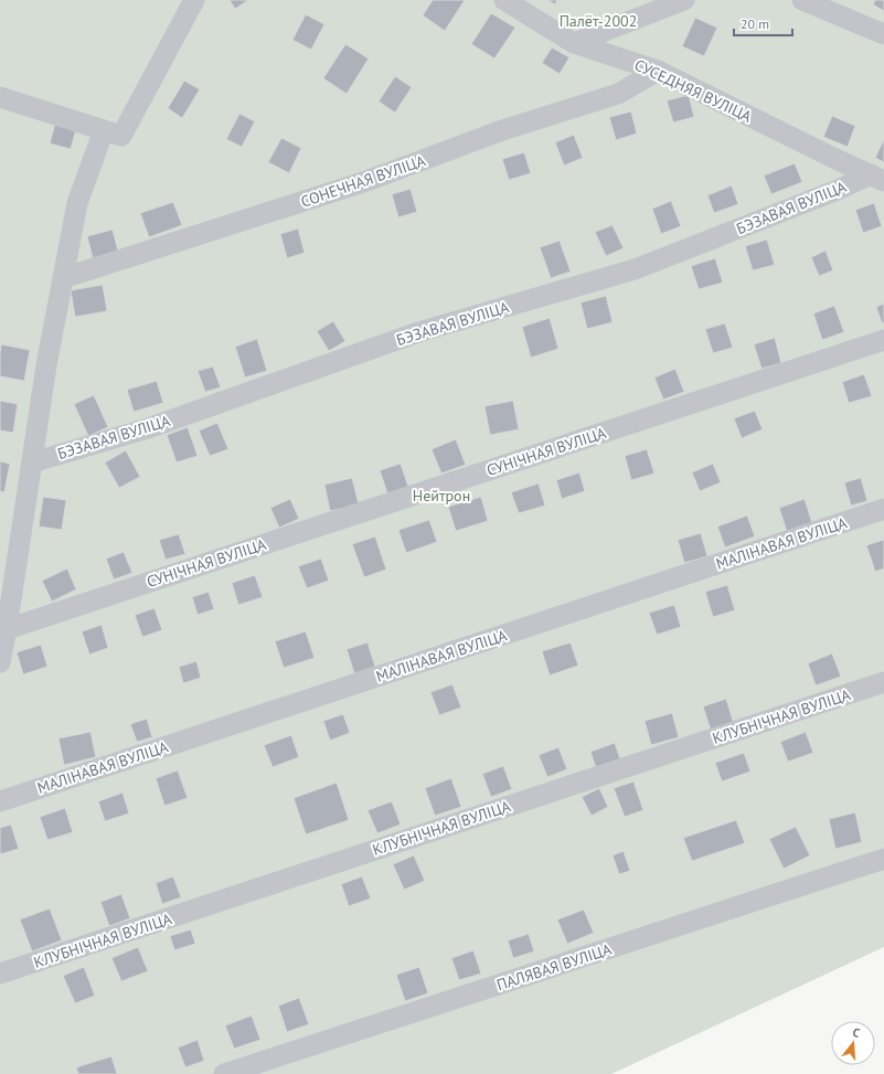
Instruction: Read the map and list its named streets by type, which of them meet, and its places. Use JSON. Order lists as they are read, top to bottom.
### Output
{
  "streets": {
    "street": [
      "СУСЕДНЯЯ ВУЛІЦА",
      "СОНЕЧНАЯ ВУЛІЦА",
      "БЭЗАВАЯ ВУЛІЦА",
      "СУНІЧНАЯ ВУЛІЦА",
      "МАЛІНАВАЯ ВУЛІЦА",
      "КЛУБНІЧНАЯ ВУЛІЦА",
      "ПАЛЯВАЯ ВУЛІЦА"
    ]
  },
  "crossings": [
    ["СУСЕДНЯЯ ВУЛІЦА", "СОНЕЧНАЯ ВУЛІЦА"],
    ["СУСЕДНЯЯ ВУЛІЦА", "БЭЗАВАЯ ВУЛІЦА"]
  ],
  "parks": ["Палёт-2002", "Нейтрон"],
  "scale_bar": "20 m",
  "north": "top"
}
